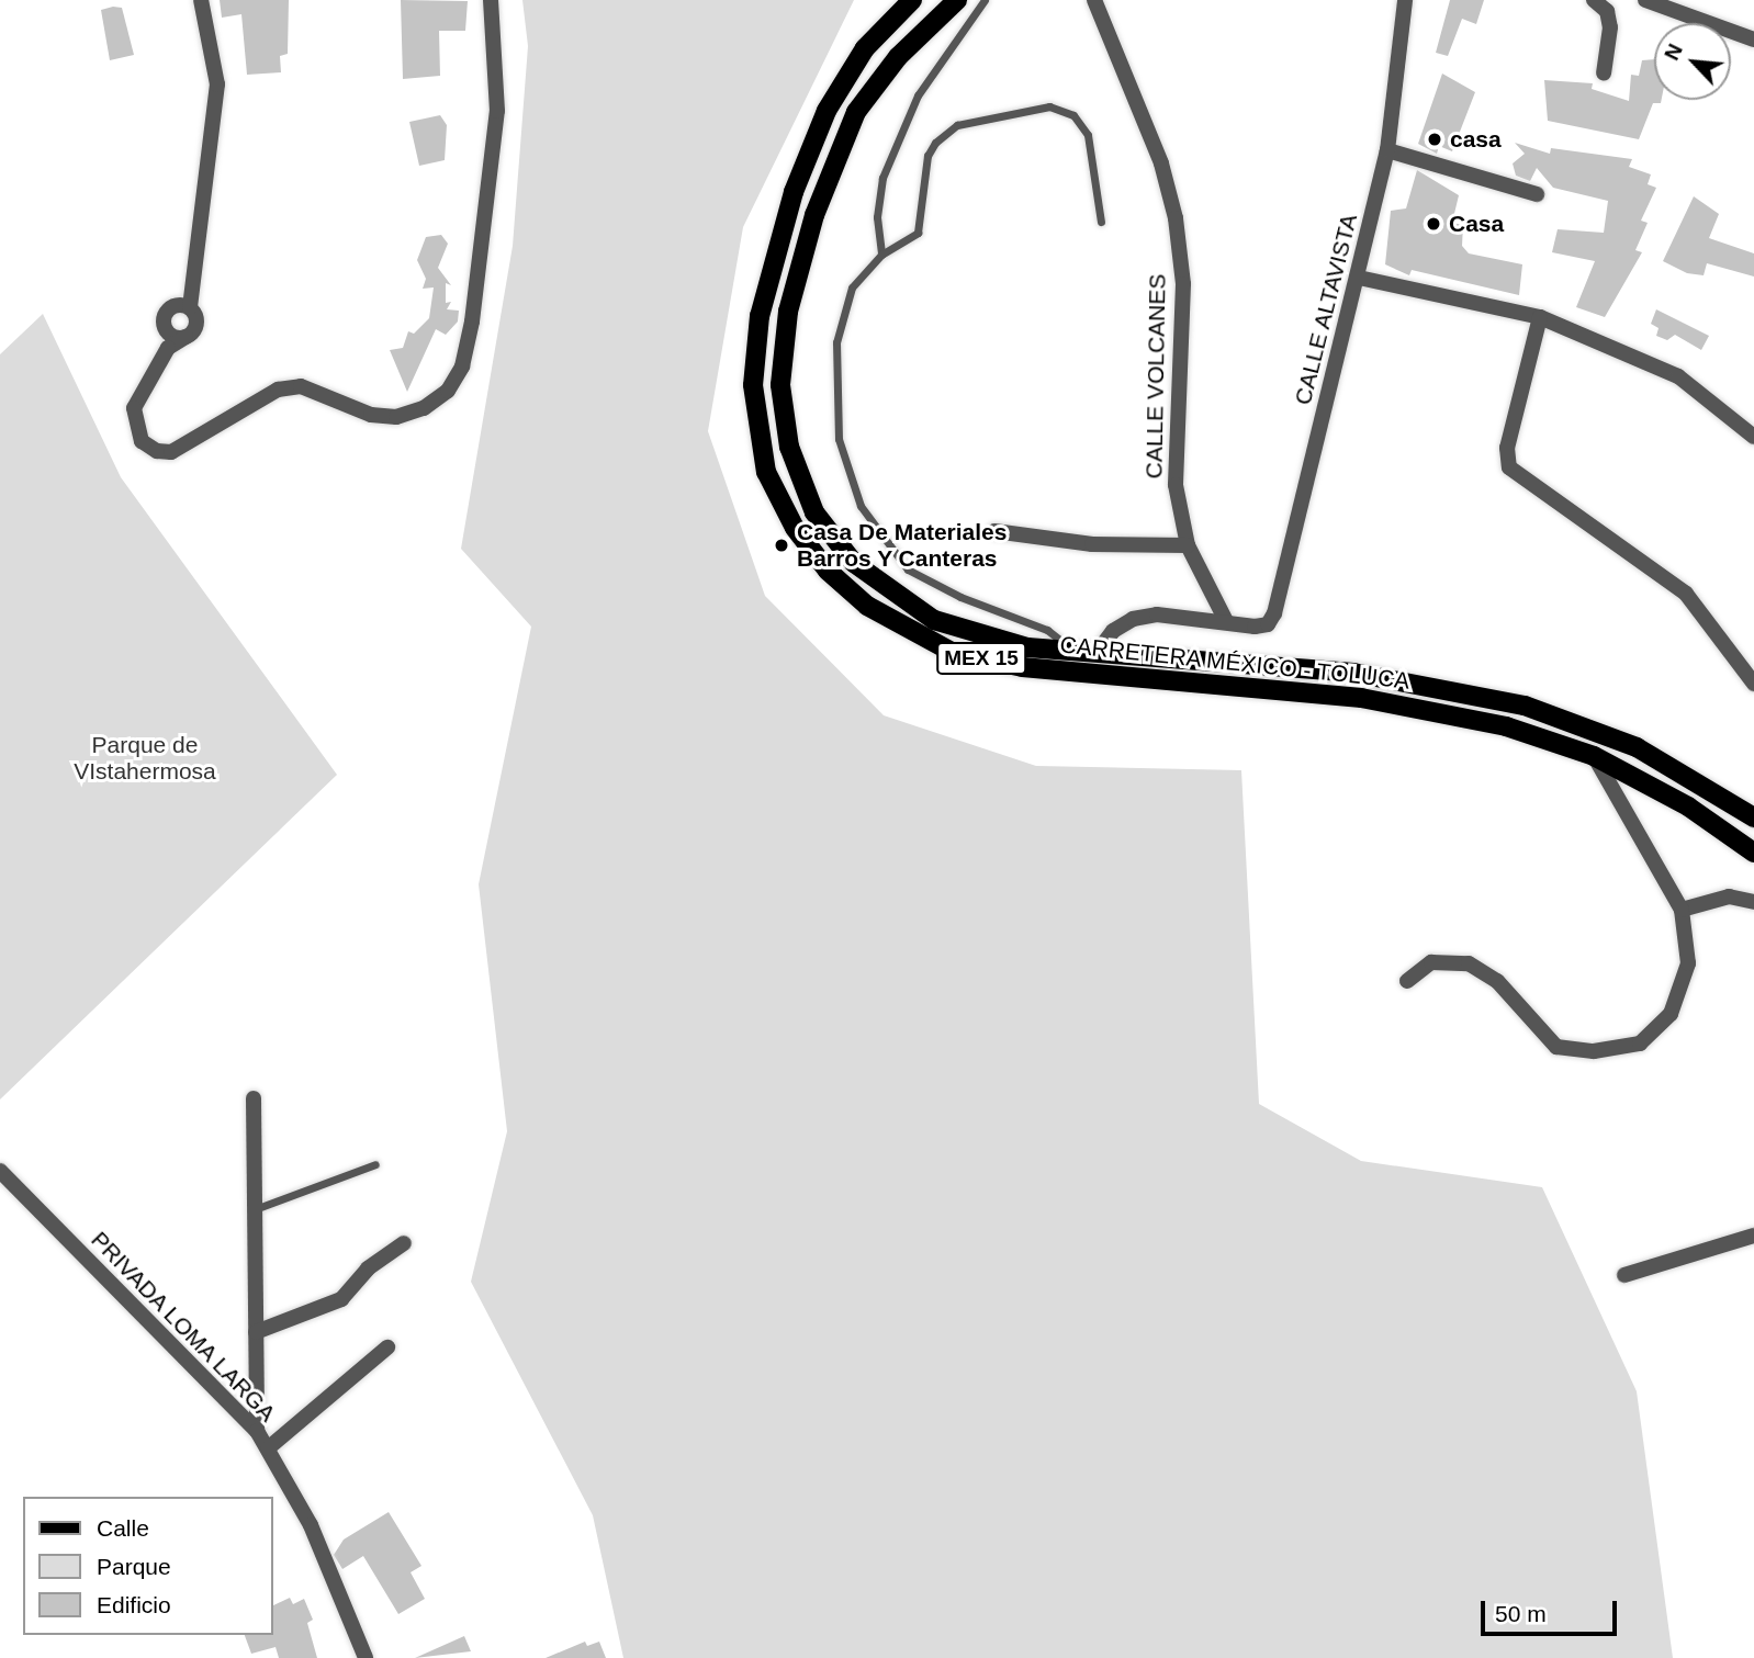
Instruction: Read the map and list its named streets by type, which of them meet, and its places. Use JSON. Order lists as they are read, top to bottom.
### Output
{
  "streets": {
    "main road": ["MEX 15", "CARRETERA MÉXICO - TOLUCA"],
    "street": ["CALLE ALTAVISTA", "CALLE VOLCANES", "PRIVADA LOMA LARGA"]
  },
  "crossings": [
    ["CALLE ALTAVISTA", "CALLE VOLCANES"]
  ],
  "parks": ["Parque de VIstahermosa"],
  "places": ["casa", "Casa", "Casa De Materiales Barros Y Canteras"],
  "legend": ["Calle", "Parque", "Edificio"],
  "scale_bar": "50 m",
  "north": "top left"
}
